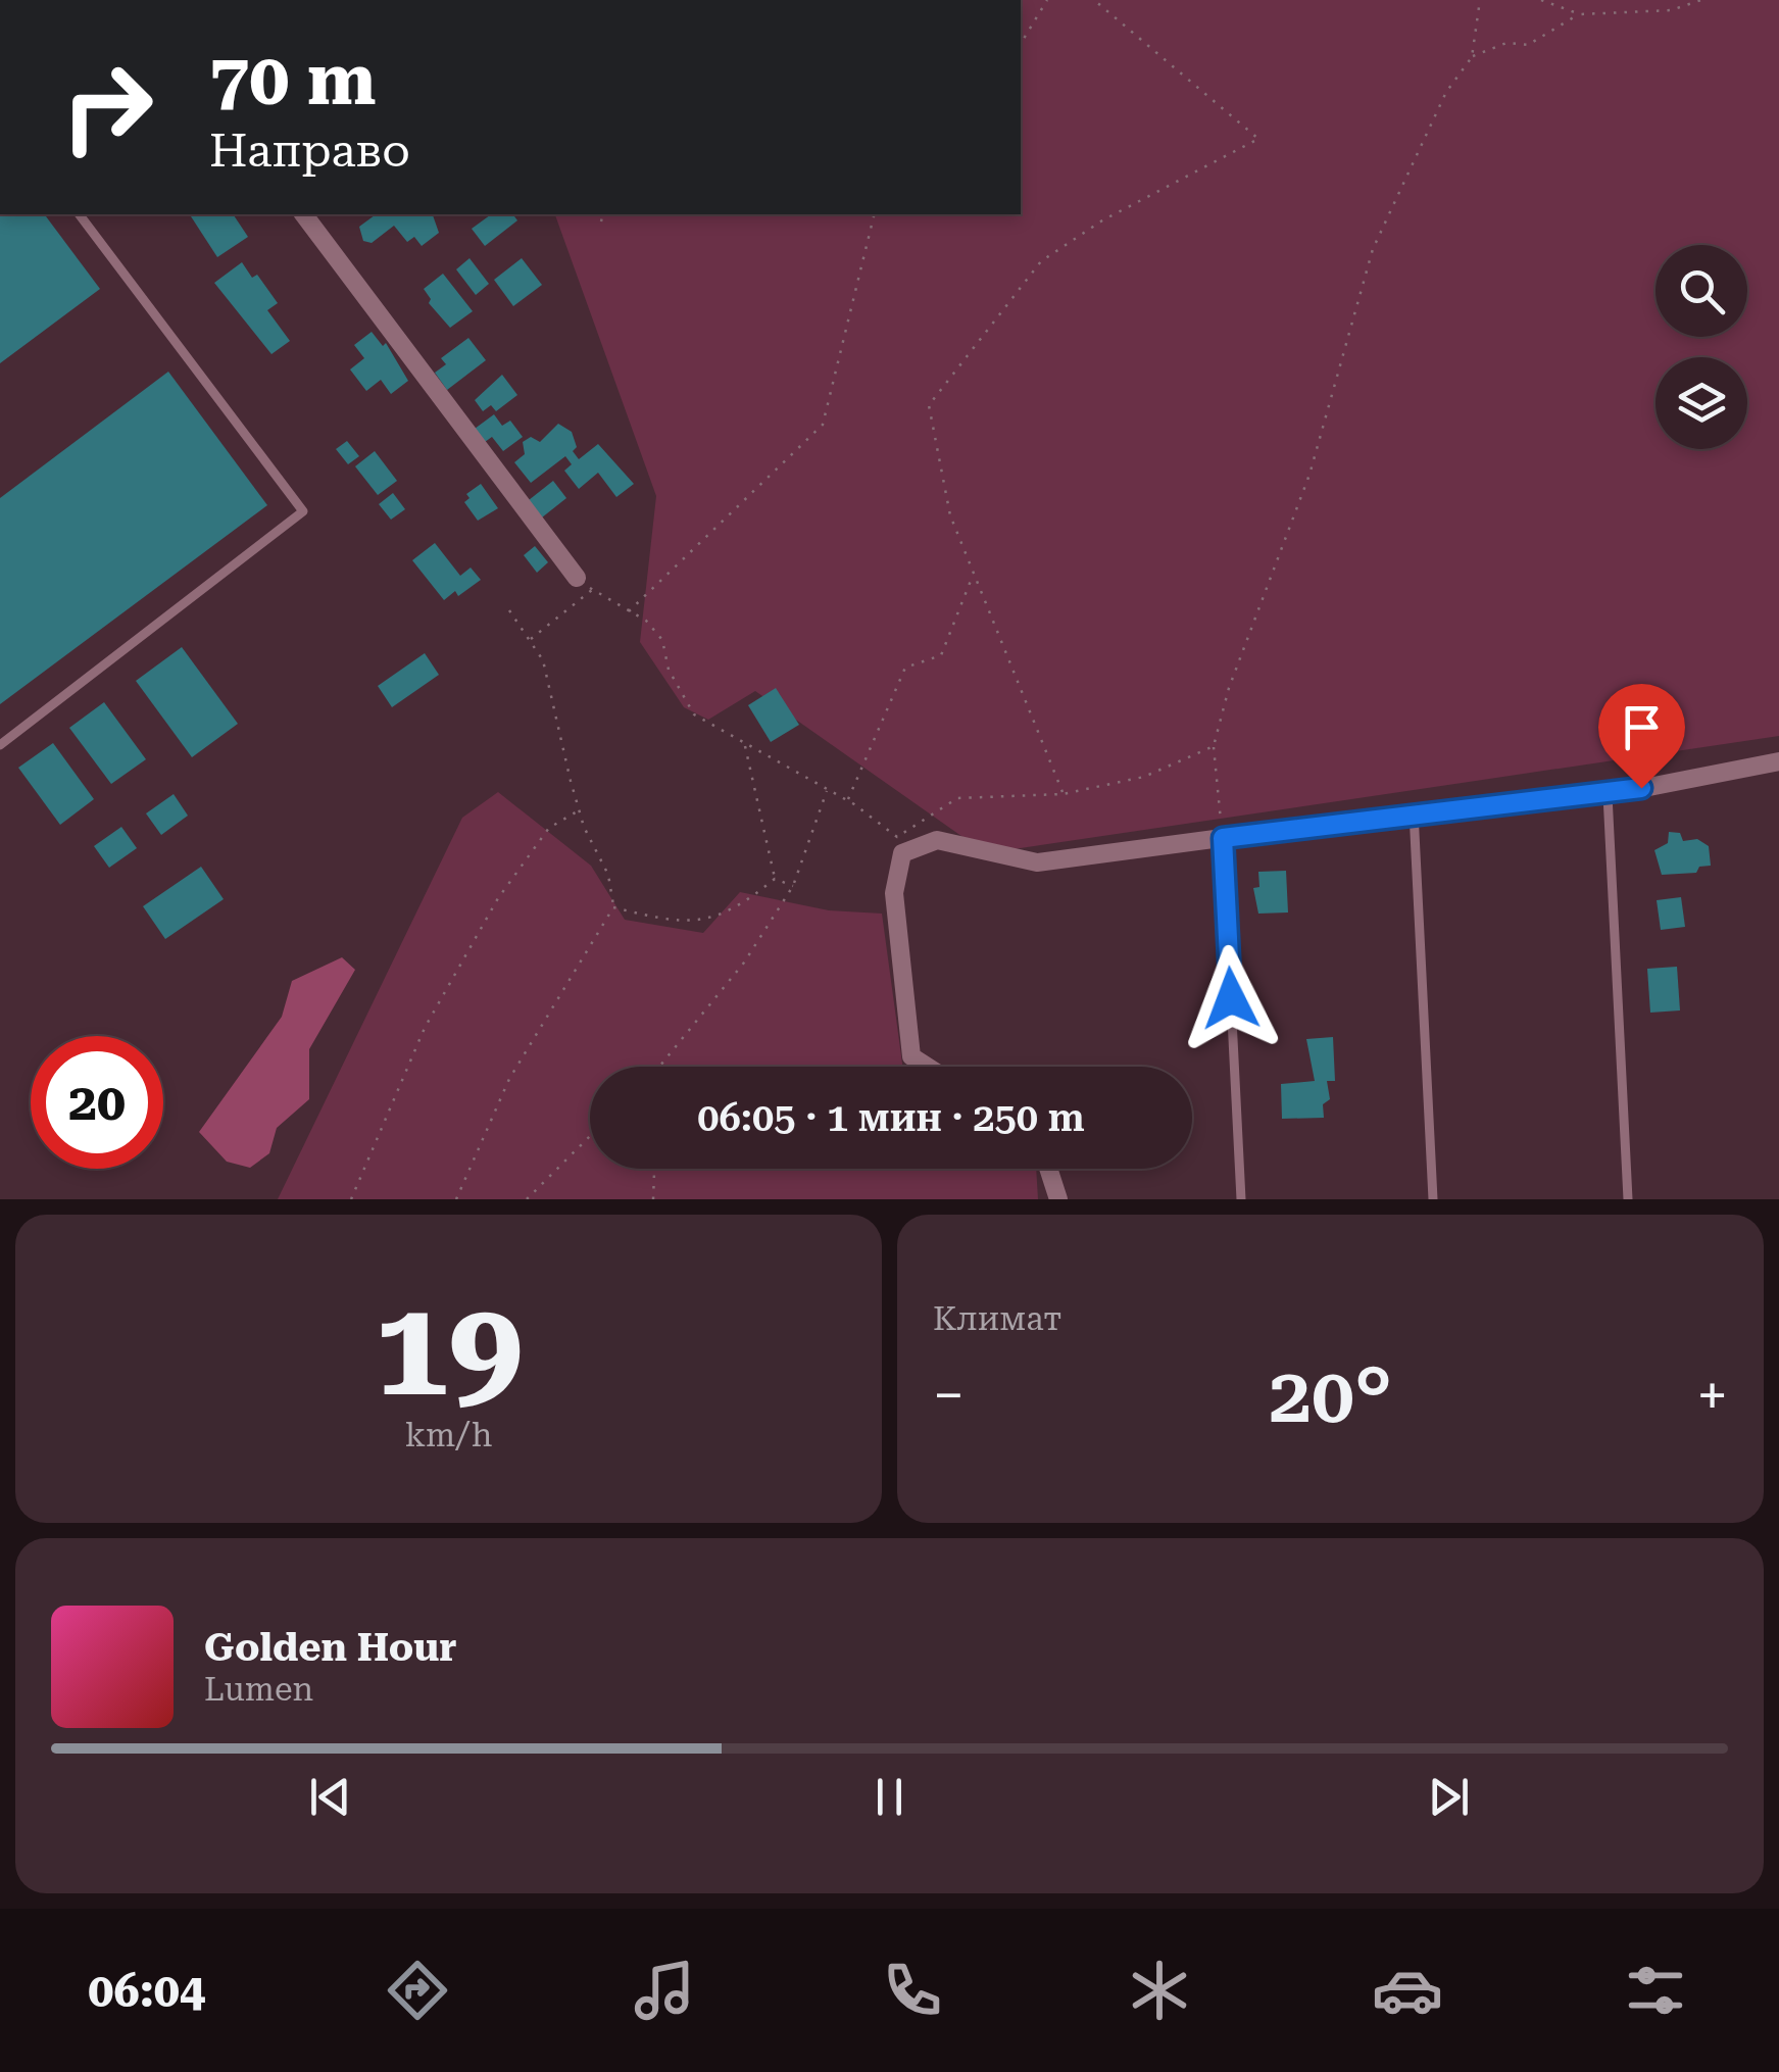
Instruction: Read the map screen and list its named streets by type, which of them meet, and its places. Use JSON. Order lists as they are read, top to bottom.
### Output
{
  "page": {
    "turn": ["70 m", "Направо"],
    "limit": "20",
    "trip": "06:05 · 1 мин · 250 m",
    "tile": [
      ["19", "km/h"],
      "Климат"
    ],
    "heat": ["−", "20°", "+"],
    "song": ["Golden Hour", "Lumen"],
    "tabs": "06:04"
  }
}
